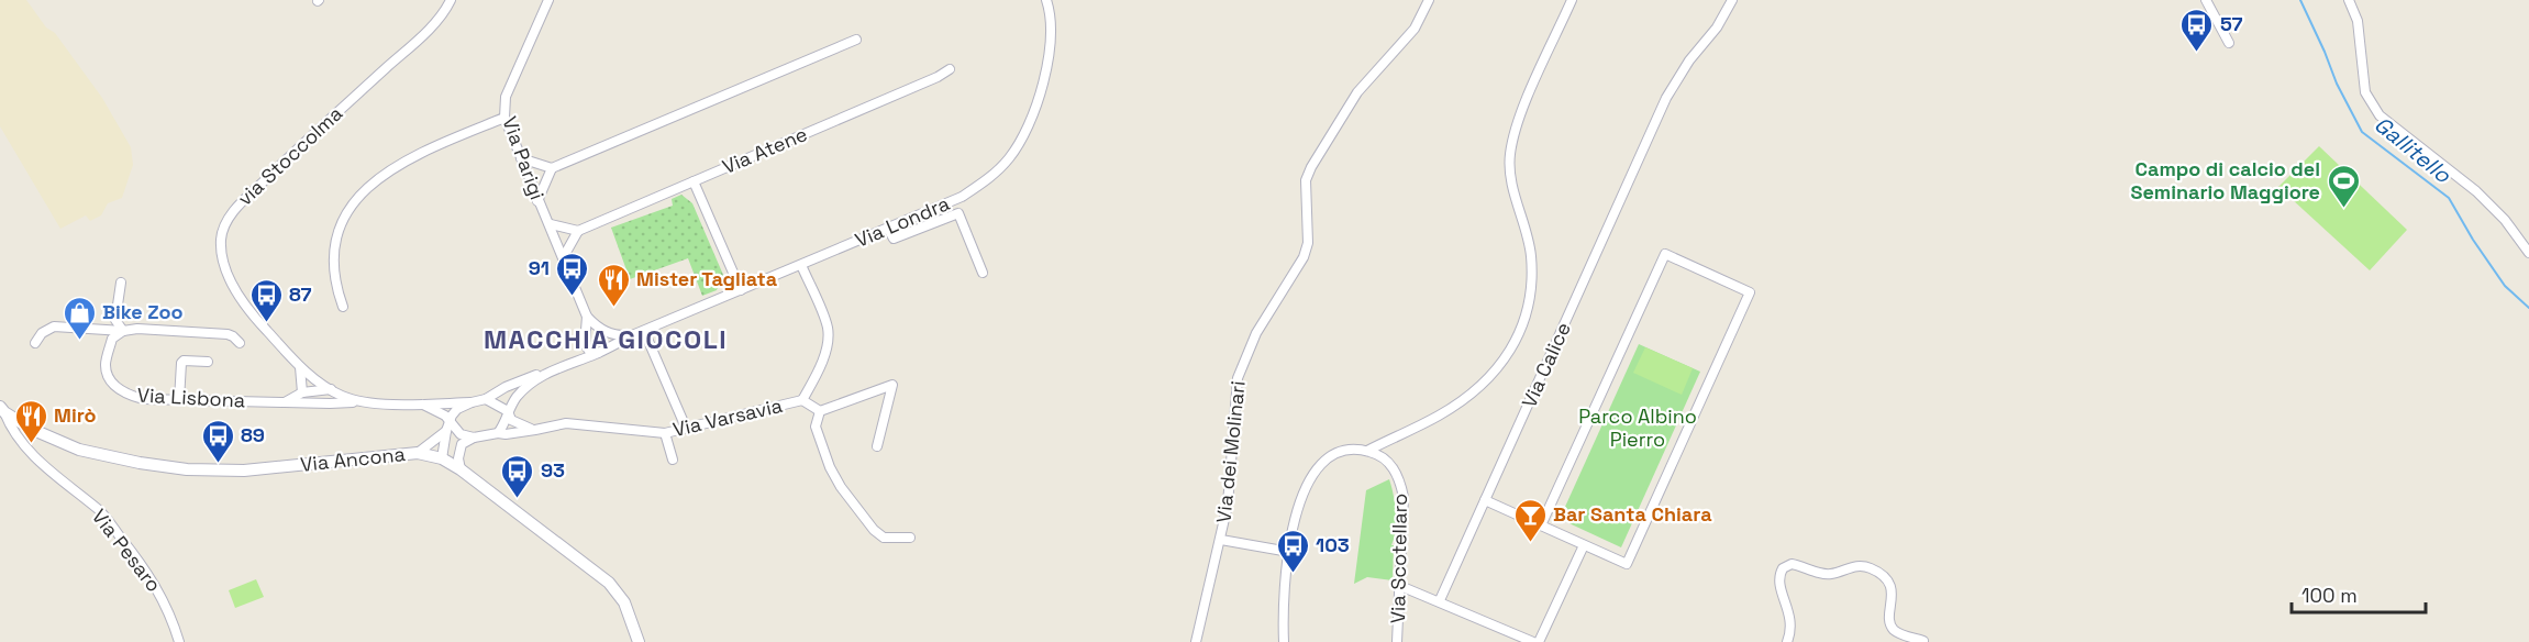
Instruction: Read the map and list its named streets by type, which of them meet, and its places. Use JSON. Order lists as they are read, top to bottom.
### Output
{
  "streets": {
    "street": [
      "Via Atene",
      "via Stoccolma",
      "Via Parigi",
      "Via Londra",
      "Via Calice",
      "Via Lisbona",
      "Via Varsavia",
      "Via dei Molinari",
      "Via Ancona",
      "Via Pesaro",
      "Via Scotellaro"
    ]
  },
  "crossings": [
    ["Via Ancona", "Via Pesaro"]
  ],
  "districts": ["MACCHIA GIOCOLI"],
  "water": ["Gallitello"],
  "parks": ["Parco Albino Pierro"],
  "places": {
    "bus stop": [
      "57",
      "91",
      "87",
      "89",
      "93",
      "103"
    ],
    "sports": ["Campo di calcio del Seminario Maggiore"],
    "restaurant": ["Mister Tagliata", "Mirò"],
    "shop": ["Bike Zoo"],
    "bar": ["Bar Santa Chiara"]
  },
  "scale_bar": "100 m"
}
